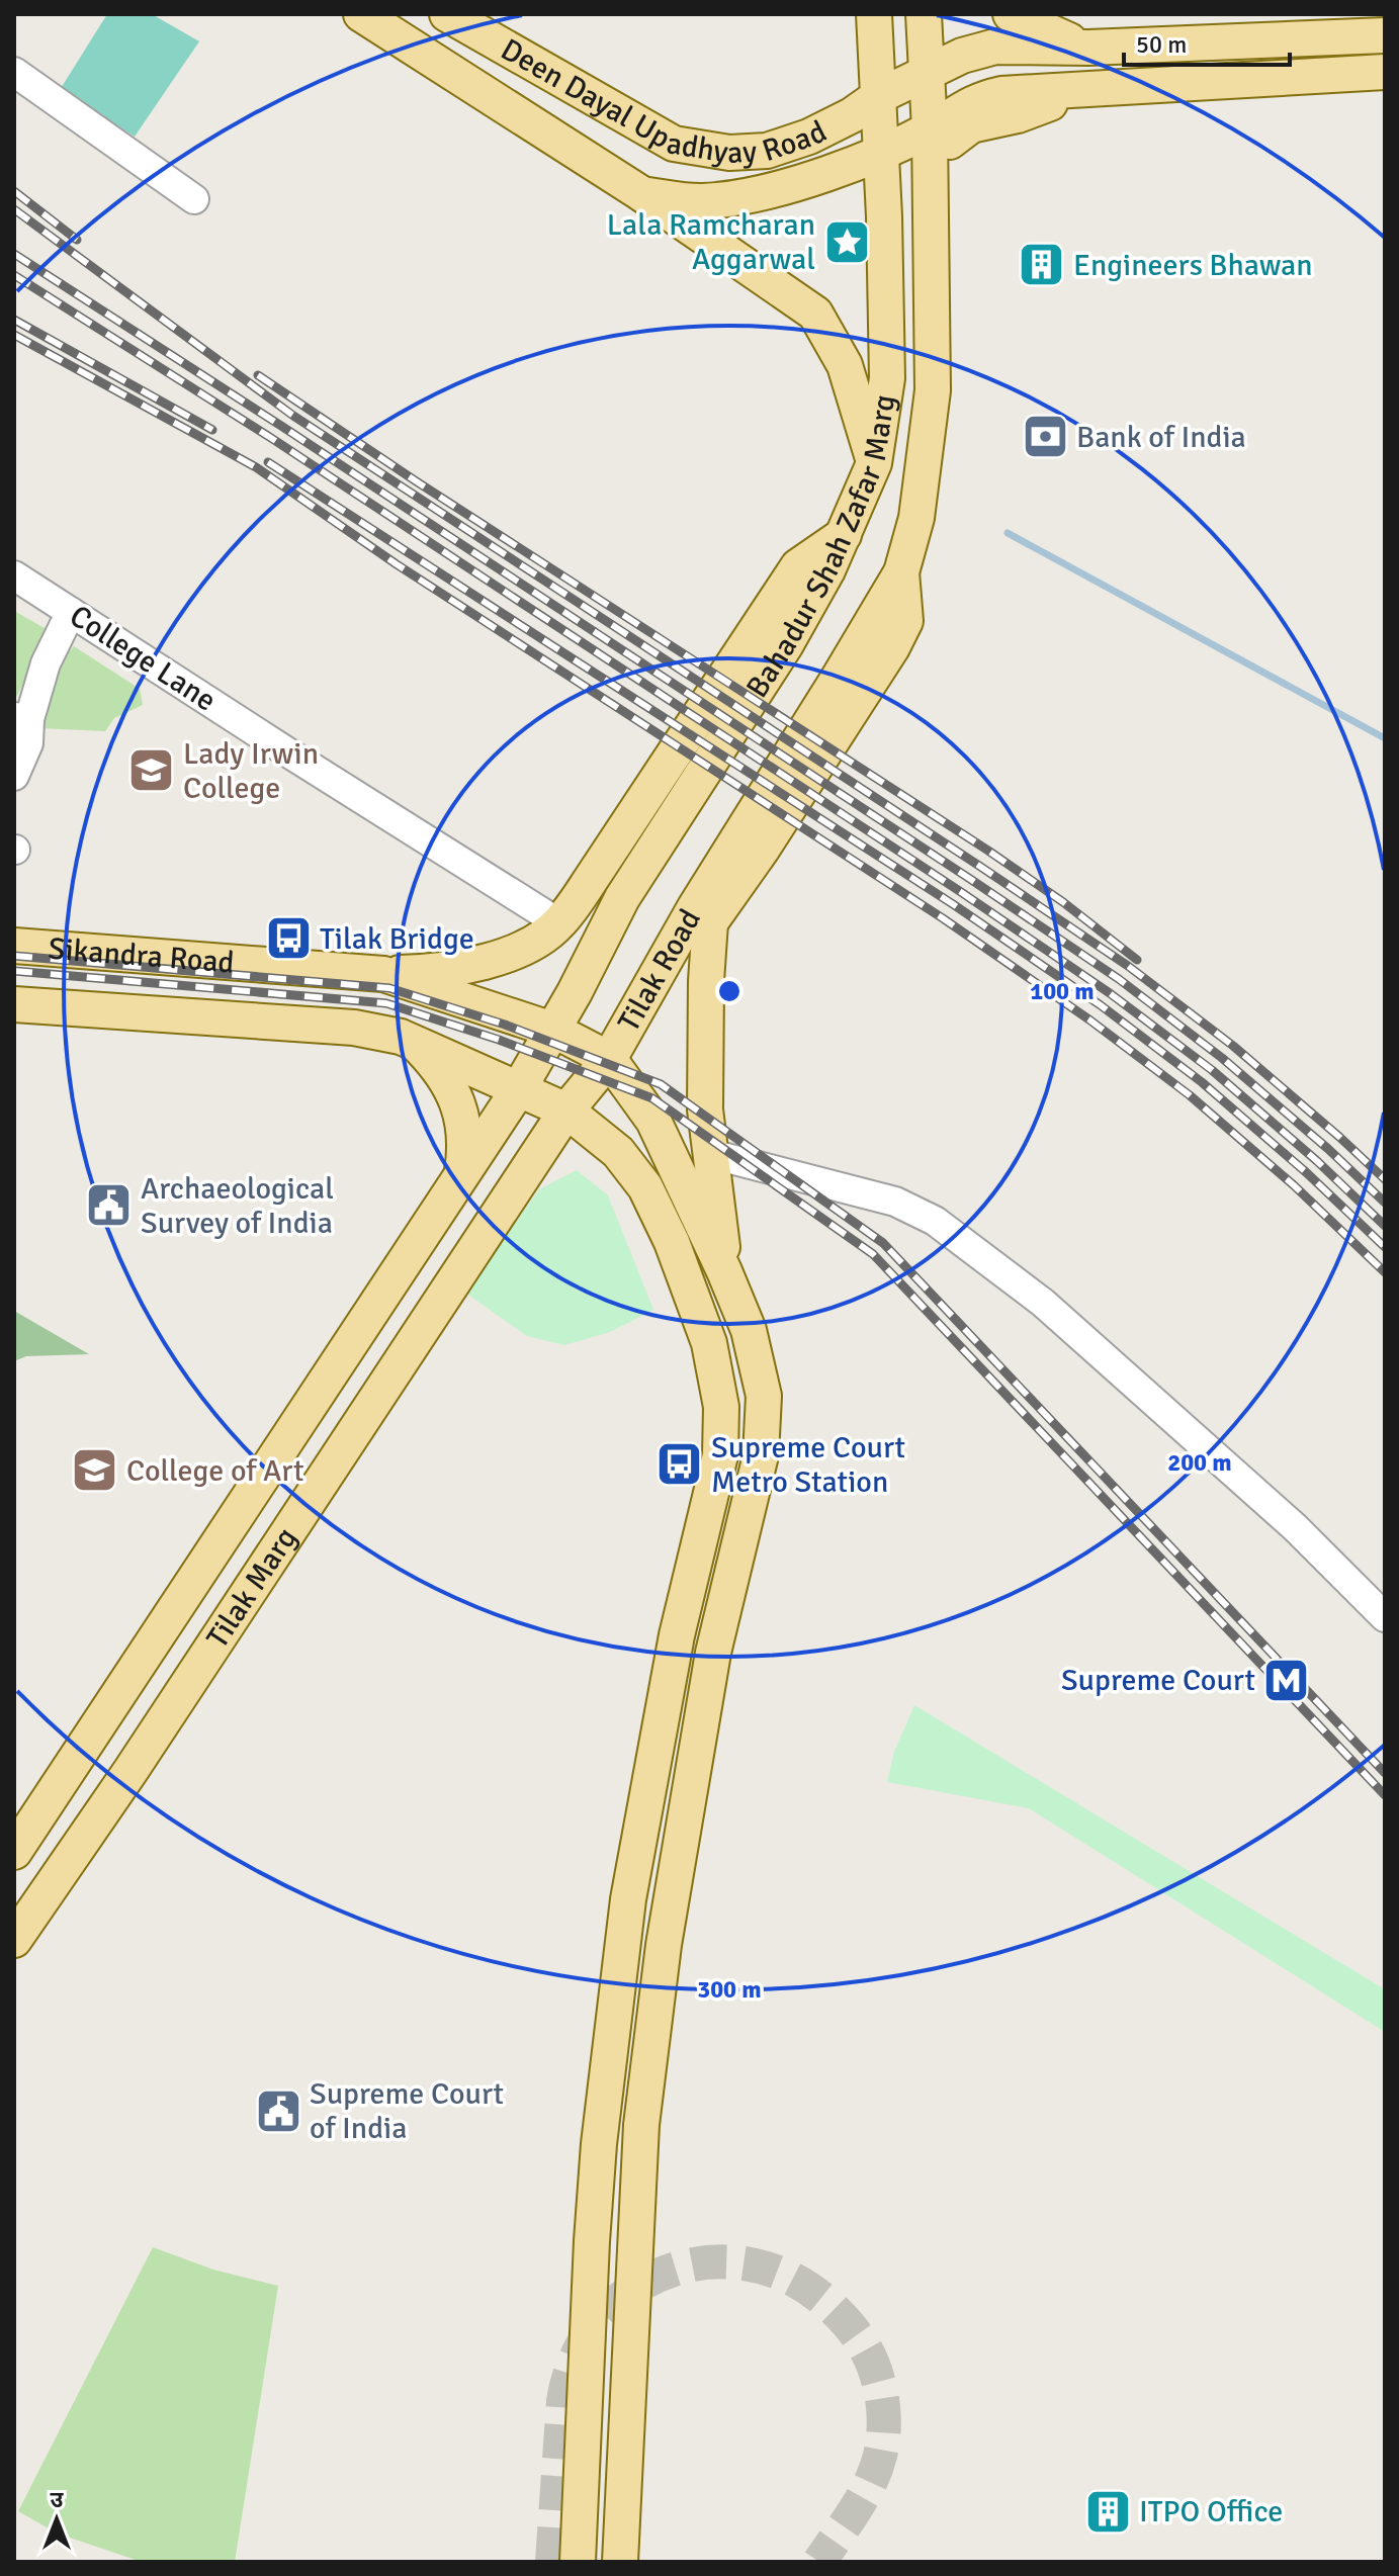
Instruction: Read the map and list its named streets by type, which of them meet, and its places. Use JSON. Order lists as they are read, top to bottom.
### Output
{
  "streets": {
    "main road": [
      "Deen Dayal Upadhyay Road",
      "Bahadur Shah Zafar Marg",
      "Sikandra Road",
      "Tilak Road",
      "Tilak Marg"
    ],
    "street": ["College Lane"]
  },
  "crossings": [
    ["Deen Dayal Upadhyay Road", "Bahadur Shah Zafar Marg"],
    ["Bahadur Shah Zafar Marg", "Tilak Road"],
    ["Sikandra Road", "Tilak Road"],
    ["Sikandra Road", "Tilak Marg"],
    ["Tilak Road", "Tilak Marg"]
  ],
  "places": {
    "place": ["Lala Ramcharan Aggarwal"],
    "building": ["Engineers Bhawan", "ITPO Office"],
    "bank": ["Bank of India"],
    "school or university": ["Lady Irwin College", "College of Art"],
    "bus stop": ["Tilak Bridge", "Supreme Court‌ Metro Station"],
    "public building": ["Archaeological Survey of India", "Supreme Court of India"],
    "metro station": ["Supreme Court"]
  },
  "scale_bar": "50 m",
  "north": "top",
  "rings": ["100 m", "200 m", "300 m"]
}
